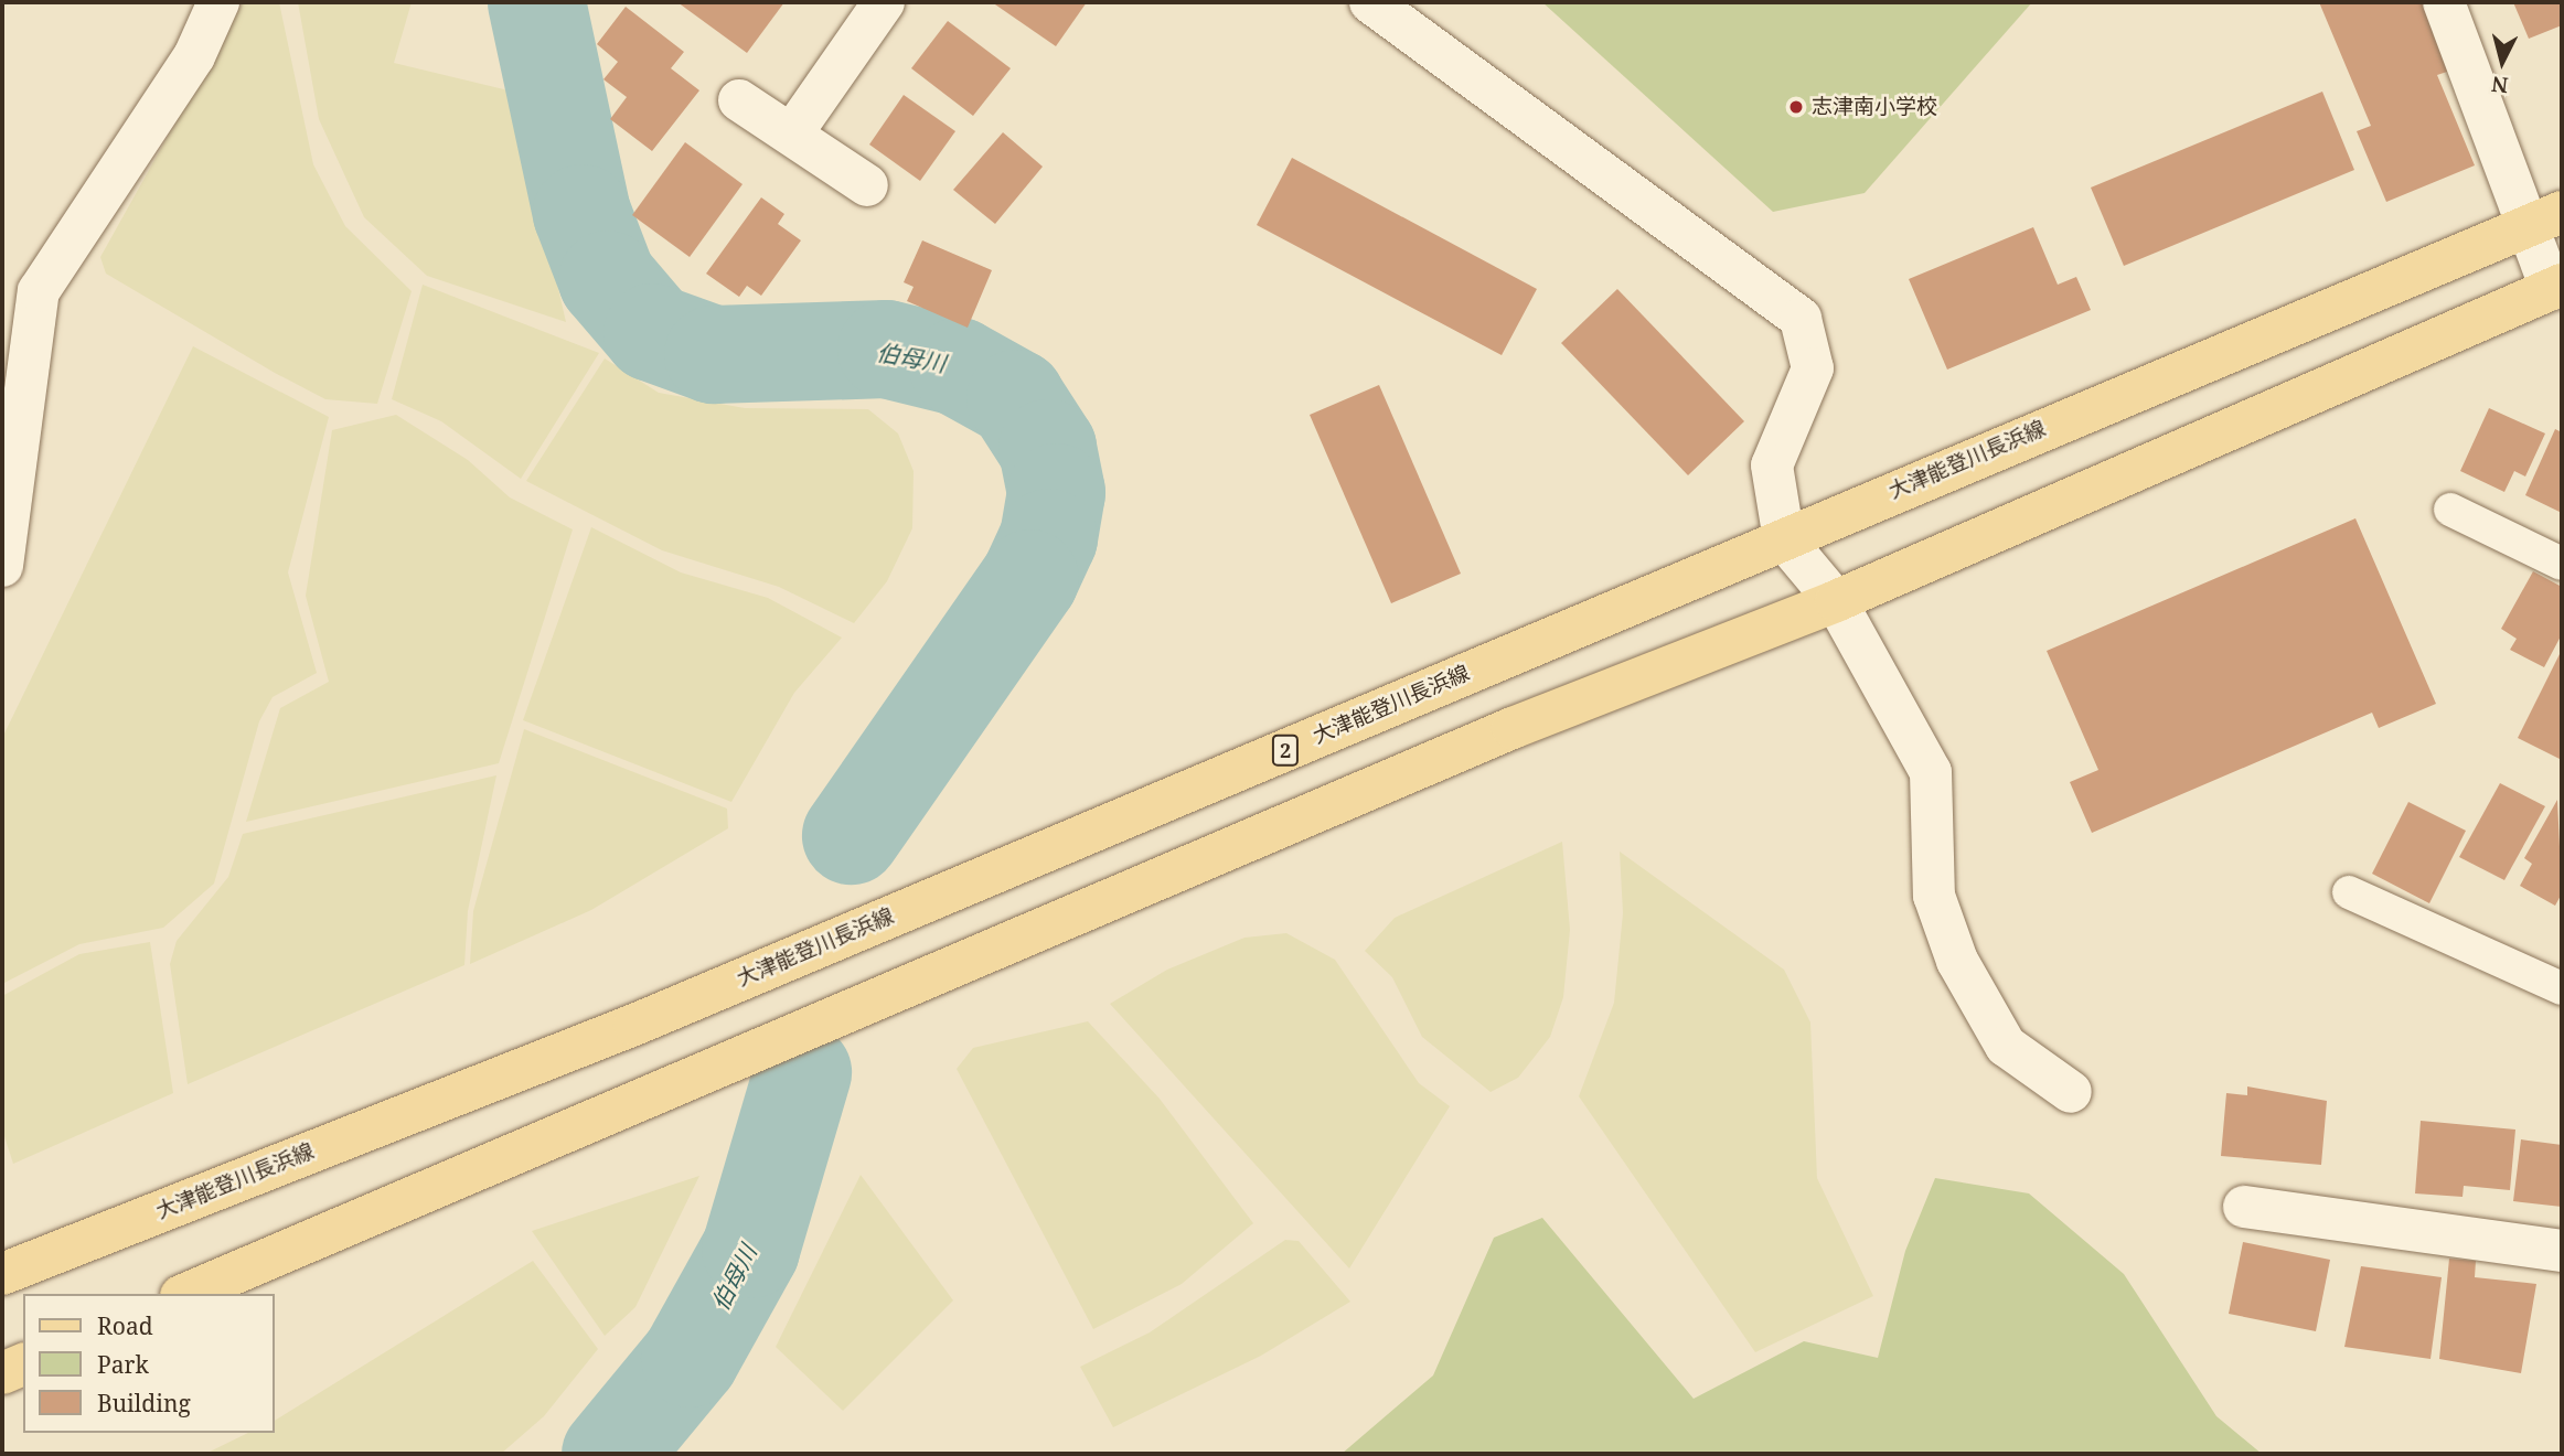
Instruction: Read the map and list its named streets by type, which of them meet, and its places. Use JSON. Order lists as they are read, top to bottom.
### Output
{
  "streets": {
    "main road": ["大津能登川長浜線", "2"]
  },
  "water": ["伯母川"],
  "places": ["志津南小学校"],
  "legend": ["Road", "Park", "Building"],
  "north": "bottom"
}
